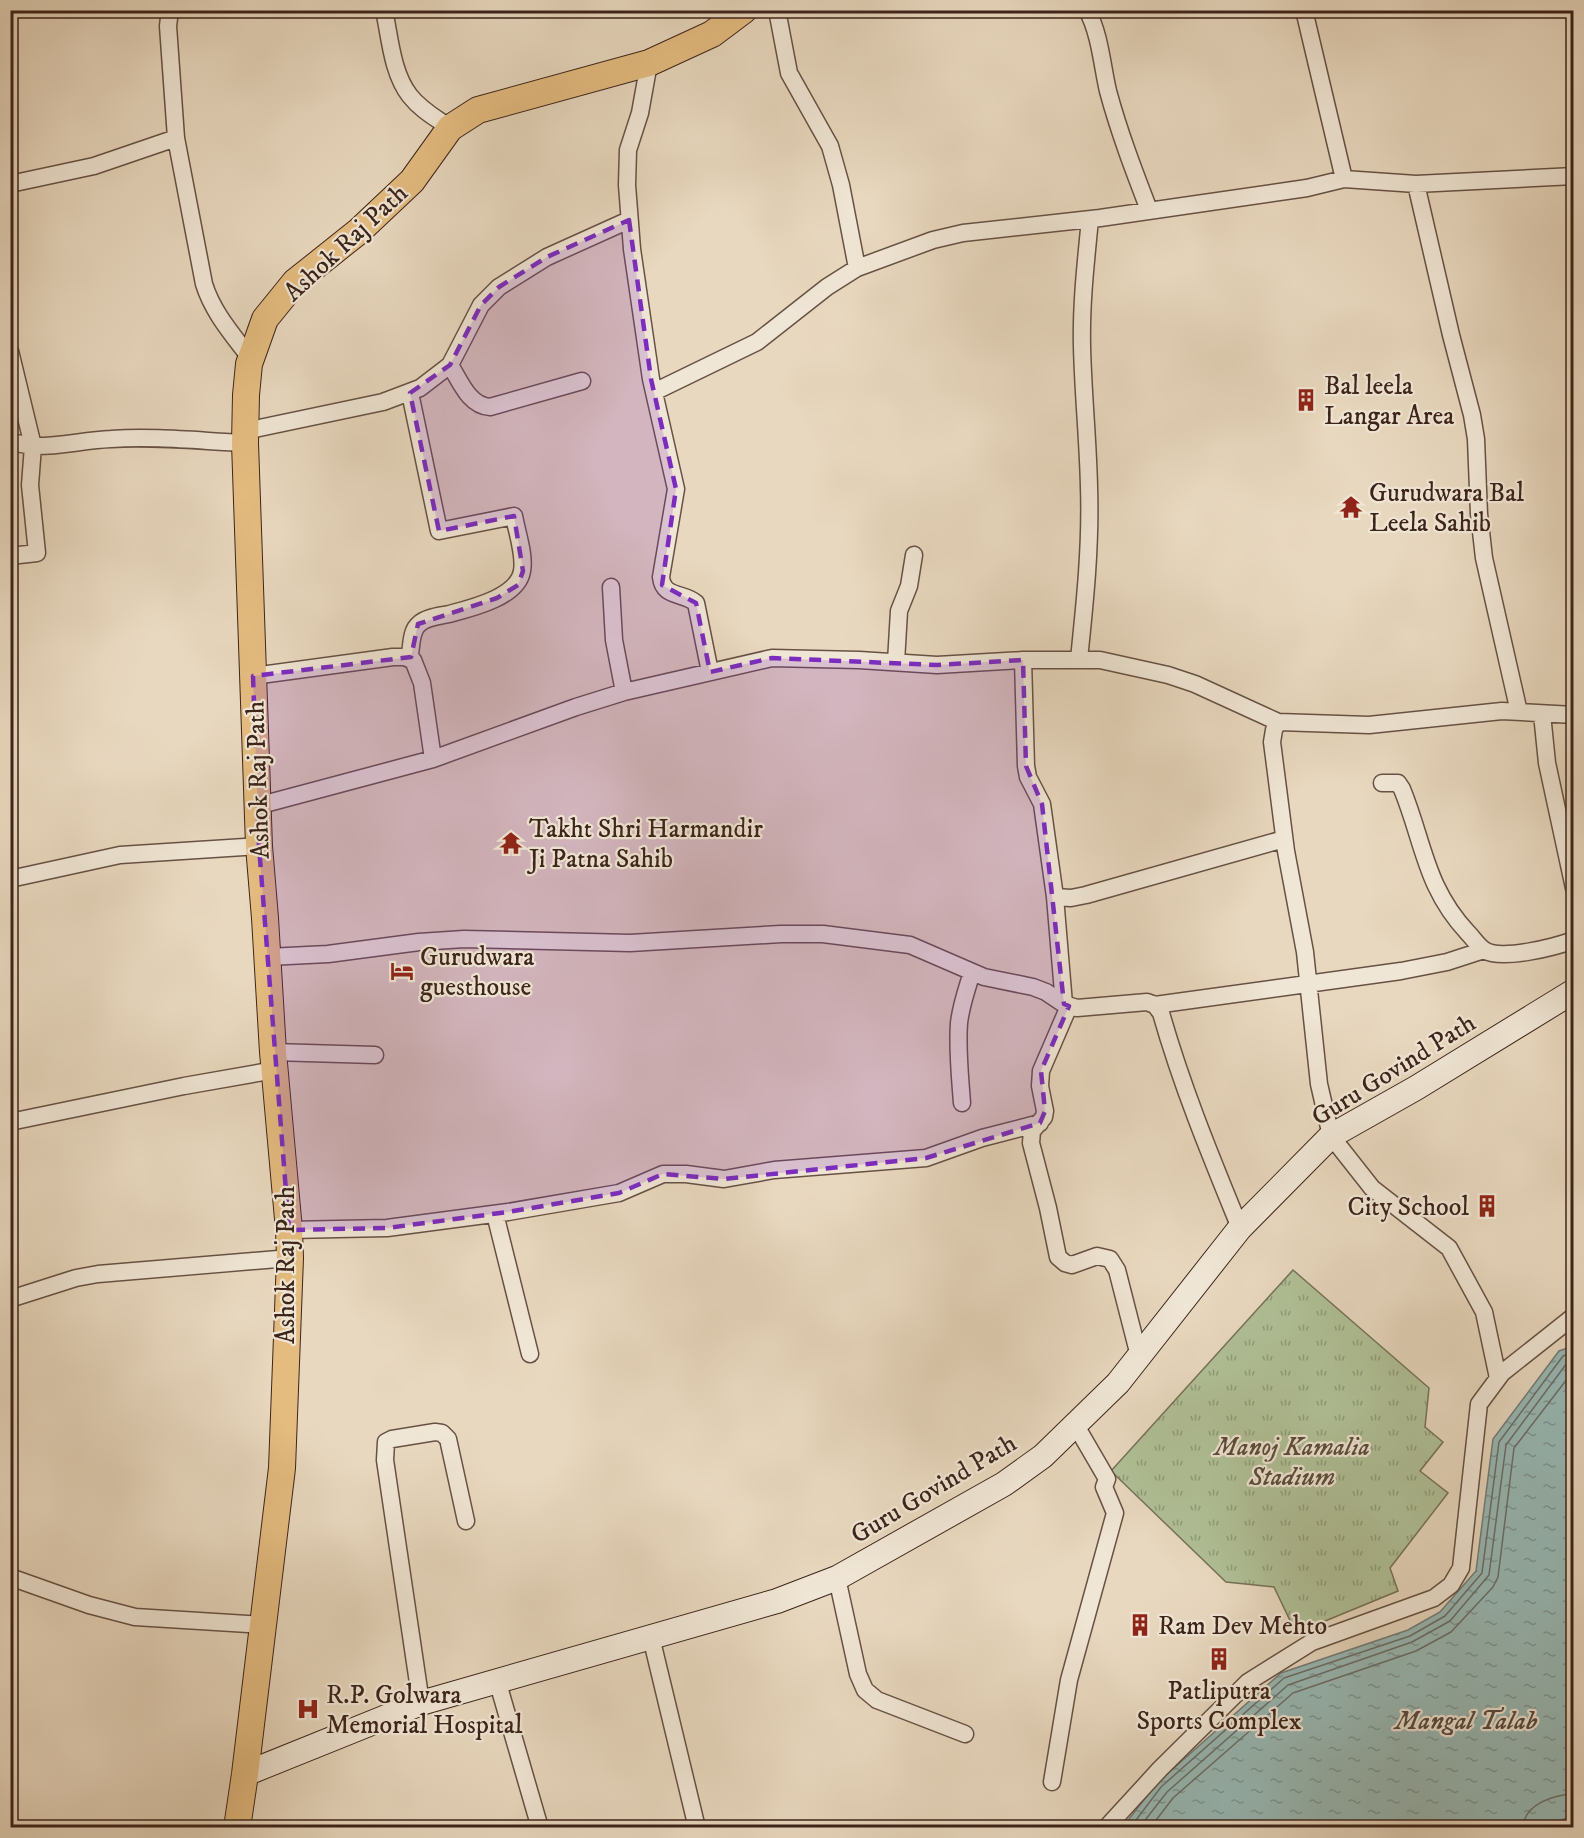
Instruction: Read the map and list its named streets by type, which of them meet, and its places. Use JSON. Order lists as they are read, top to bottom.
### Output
{
  "streets": {
    "main road": ["Ashok Raj Path"],
    "street": ["Guru Govind Path"]
  },
  "crossings": [
    ["Ashok Raj Path", "Guru Govind Path"]
  ],
  "water": ["Mangal Talab"],
  "parks": ["Manoj Kamalia Stadium"],
  "places": {
    "building": [
      "Bal leela Langar Area",
      "City School",
      "Ram Dev Mehto",
      "Patliputra Sports Complex"
    ],
    "temple": ["Gurudwara Bal Leela Sahib", "Takht Shri Harmandir Ji Patna Sahib"],
    "hotel": ["Gurudwara guesthouse"],
    "hospital": ["R.P. Golwara Memorial Hospital"]
  }
}
